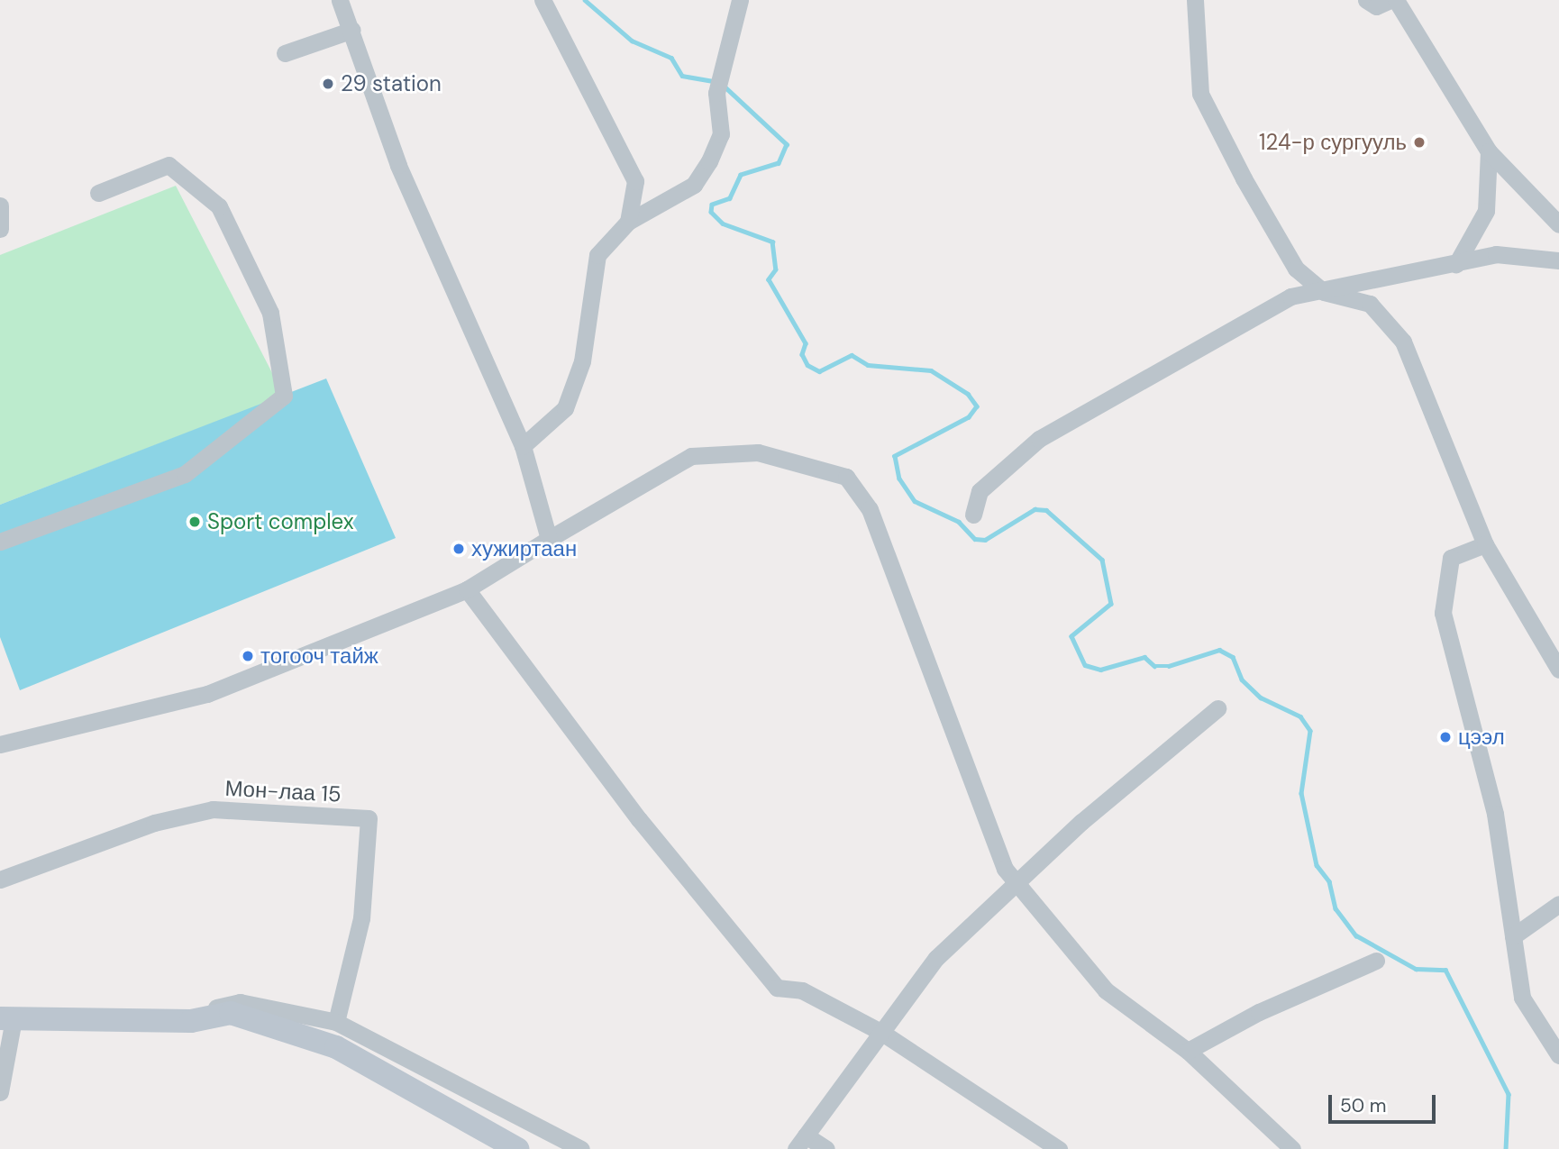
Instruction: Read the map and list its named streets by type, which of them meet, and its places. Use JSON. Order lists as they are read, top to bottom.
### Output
{
  "streets": {
    "street": ["Мон-лаа 15"]
  },
  "places": [
    "29 station",
    "124-р сургууль",
    "Sport complex",
    "хужиртаан",
    "тогооч тайж",
    "цээл"
  ],
  "scale_bar": "50 m"
}
